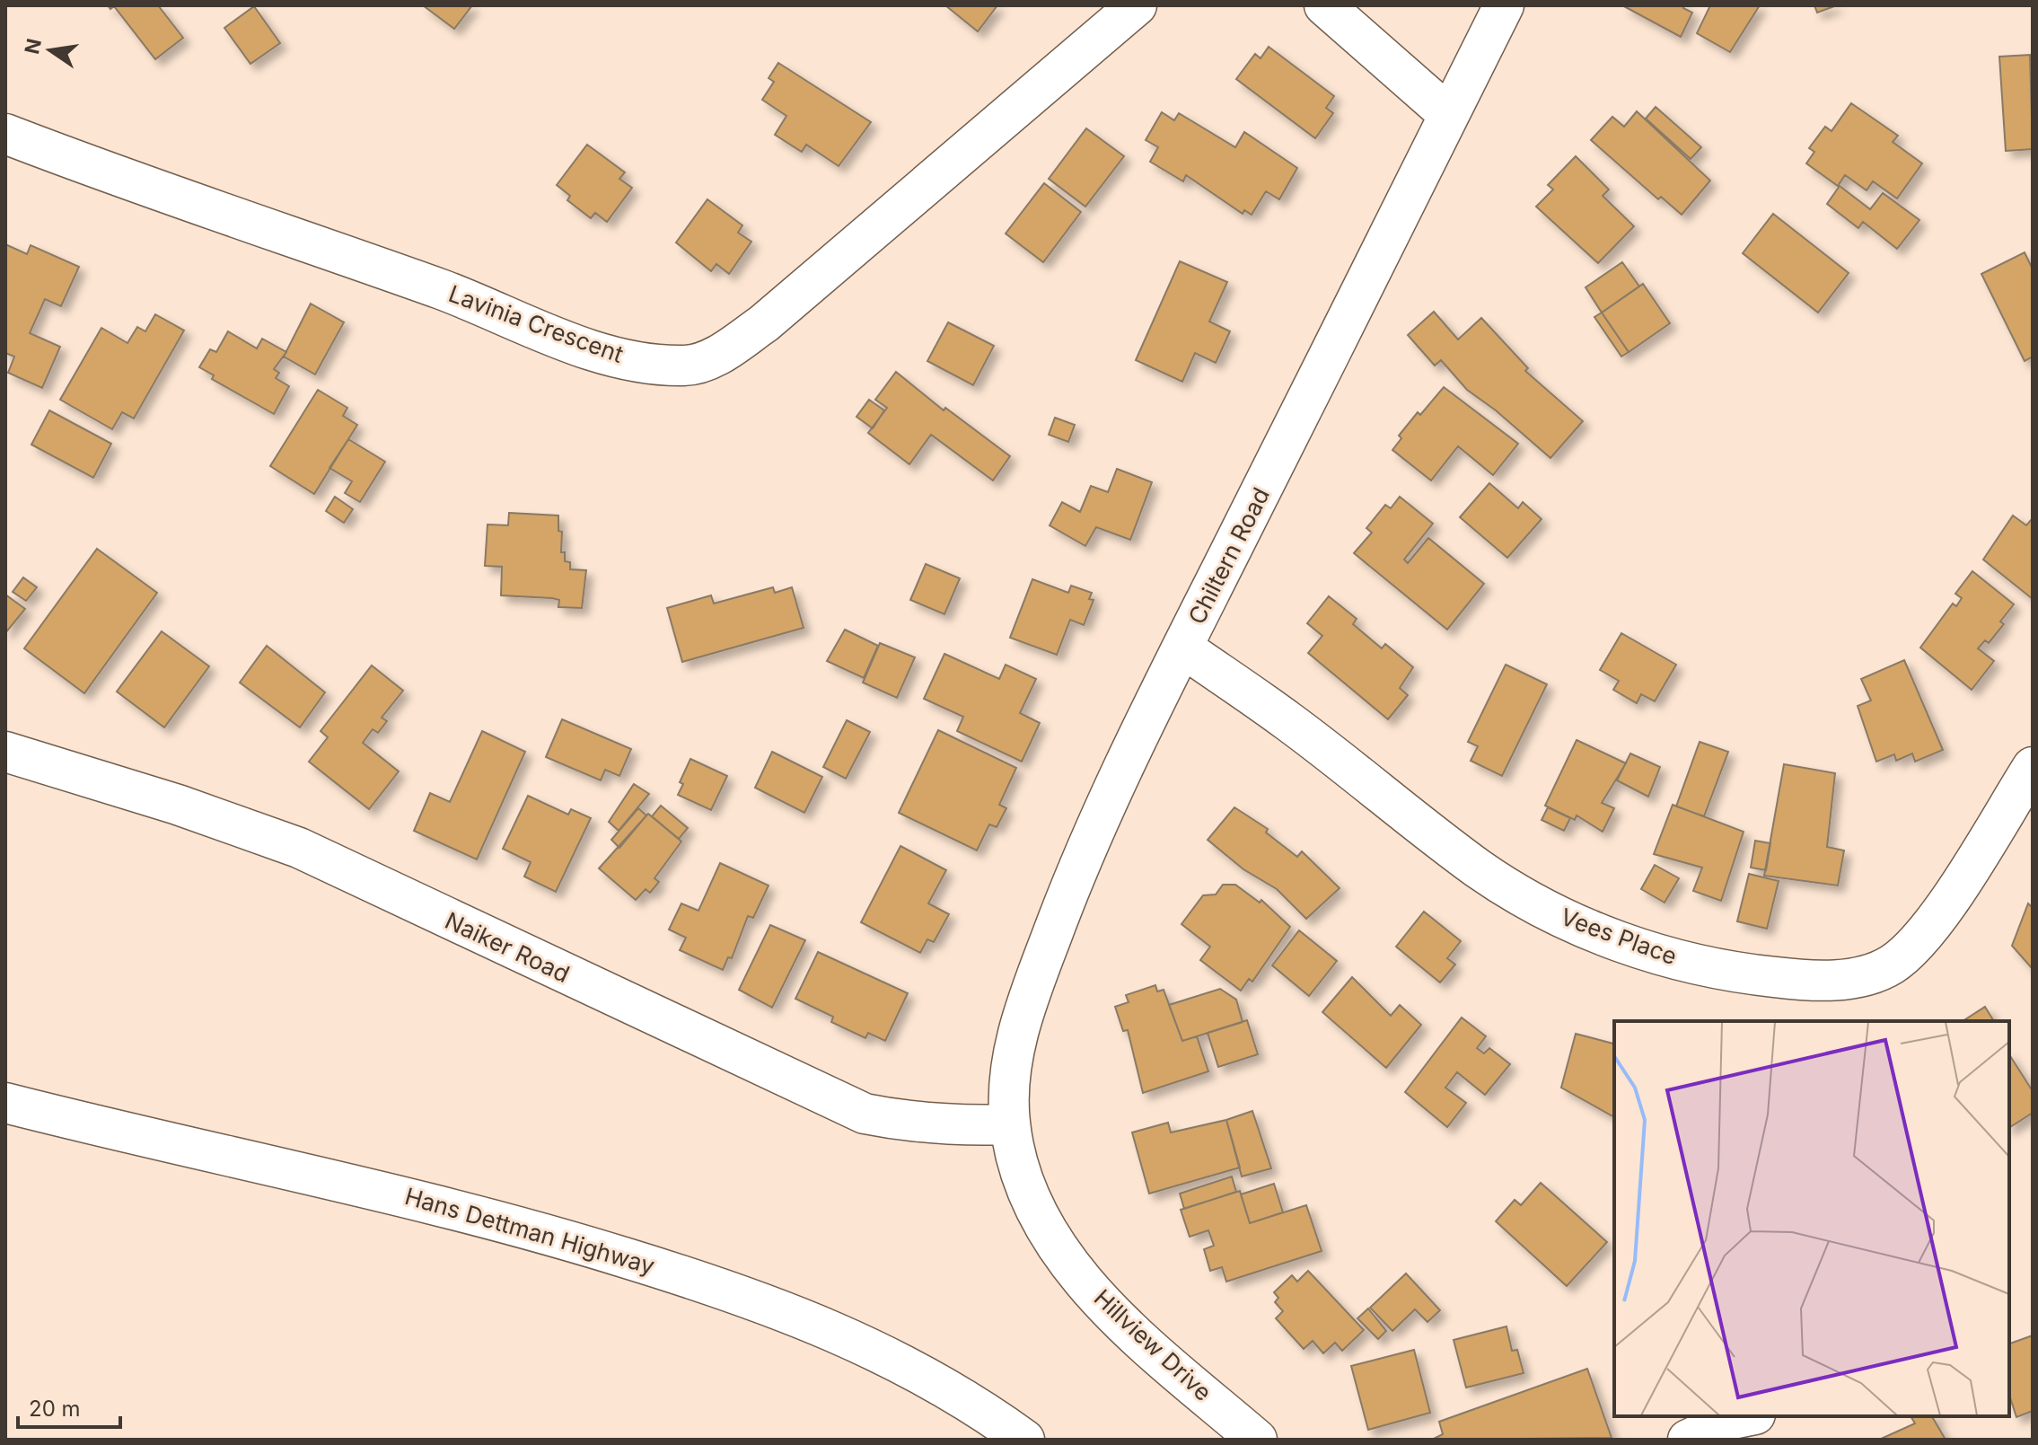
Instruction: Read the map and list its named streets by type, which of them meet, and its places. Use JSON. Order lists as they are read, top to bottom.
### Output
{
  "streets": {
    "street": [
      "Lavinia Crescent",
      "Chiltern Road",
      "Vees Place",
      "Naiker Road",
      "Hans Dettman Highway",
      "Hillview Drive"
    ]
  },
  "crossings": [
    ["Chiltern Road", "Vees Place"],
    ["Chiltern Road", "Naiker Road"],
    ["Chiltern Road", "Hillview Drive"],
    ["Naiker Road", "Hillview Drive"]
  ],
  "scale_bar": "20 m",
  "north": "left"
}
